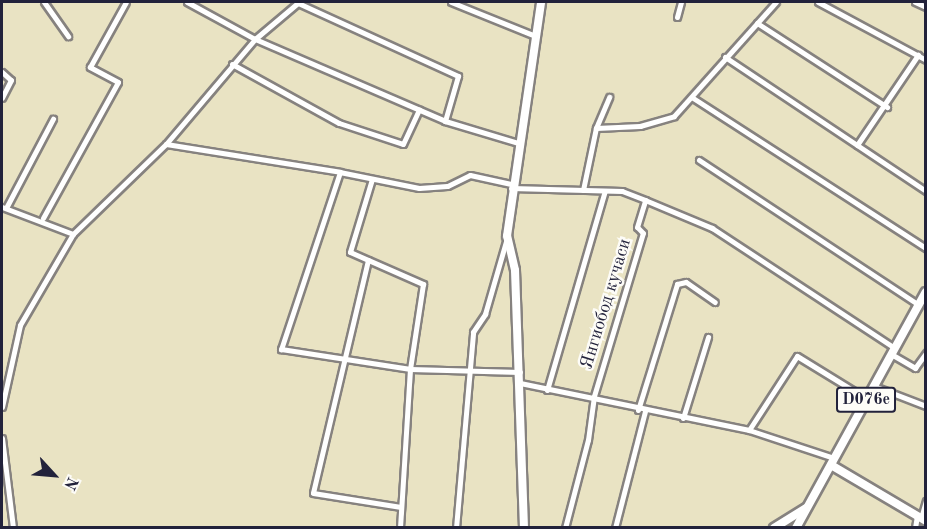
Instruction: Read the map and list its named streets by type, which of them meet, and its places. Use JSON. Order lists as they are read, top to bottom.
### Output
{
  "streets": {
    "main road": ["D076e"],
    "street": ["Янгиобод кучаси"]
  },
  "north": "bottom right"
}
